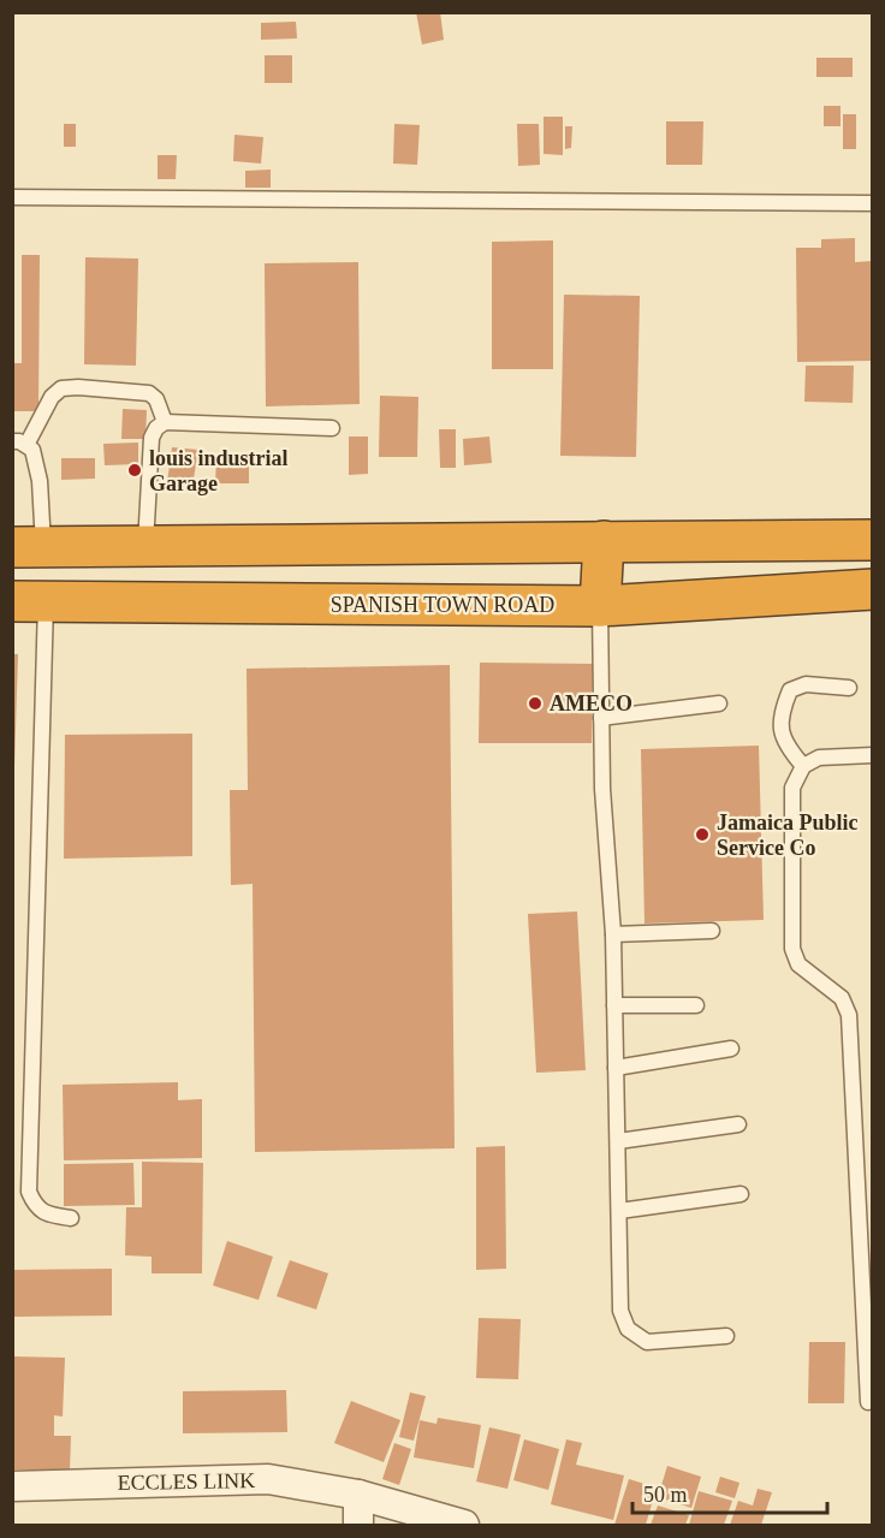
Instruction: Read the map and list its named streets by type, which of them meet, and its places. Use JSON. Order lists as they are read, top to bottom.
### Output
{
  "streets": {
    "highway": ["SPANISH TOWN ROAD"],
    "street": ["ECCLES LINK"]
  },
  "places": ["louis industrial Garage", "AMECO", "Jamaica Public Service Co"],
  "scale_bar": "50 m"
}
